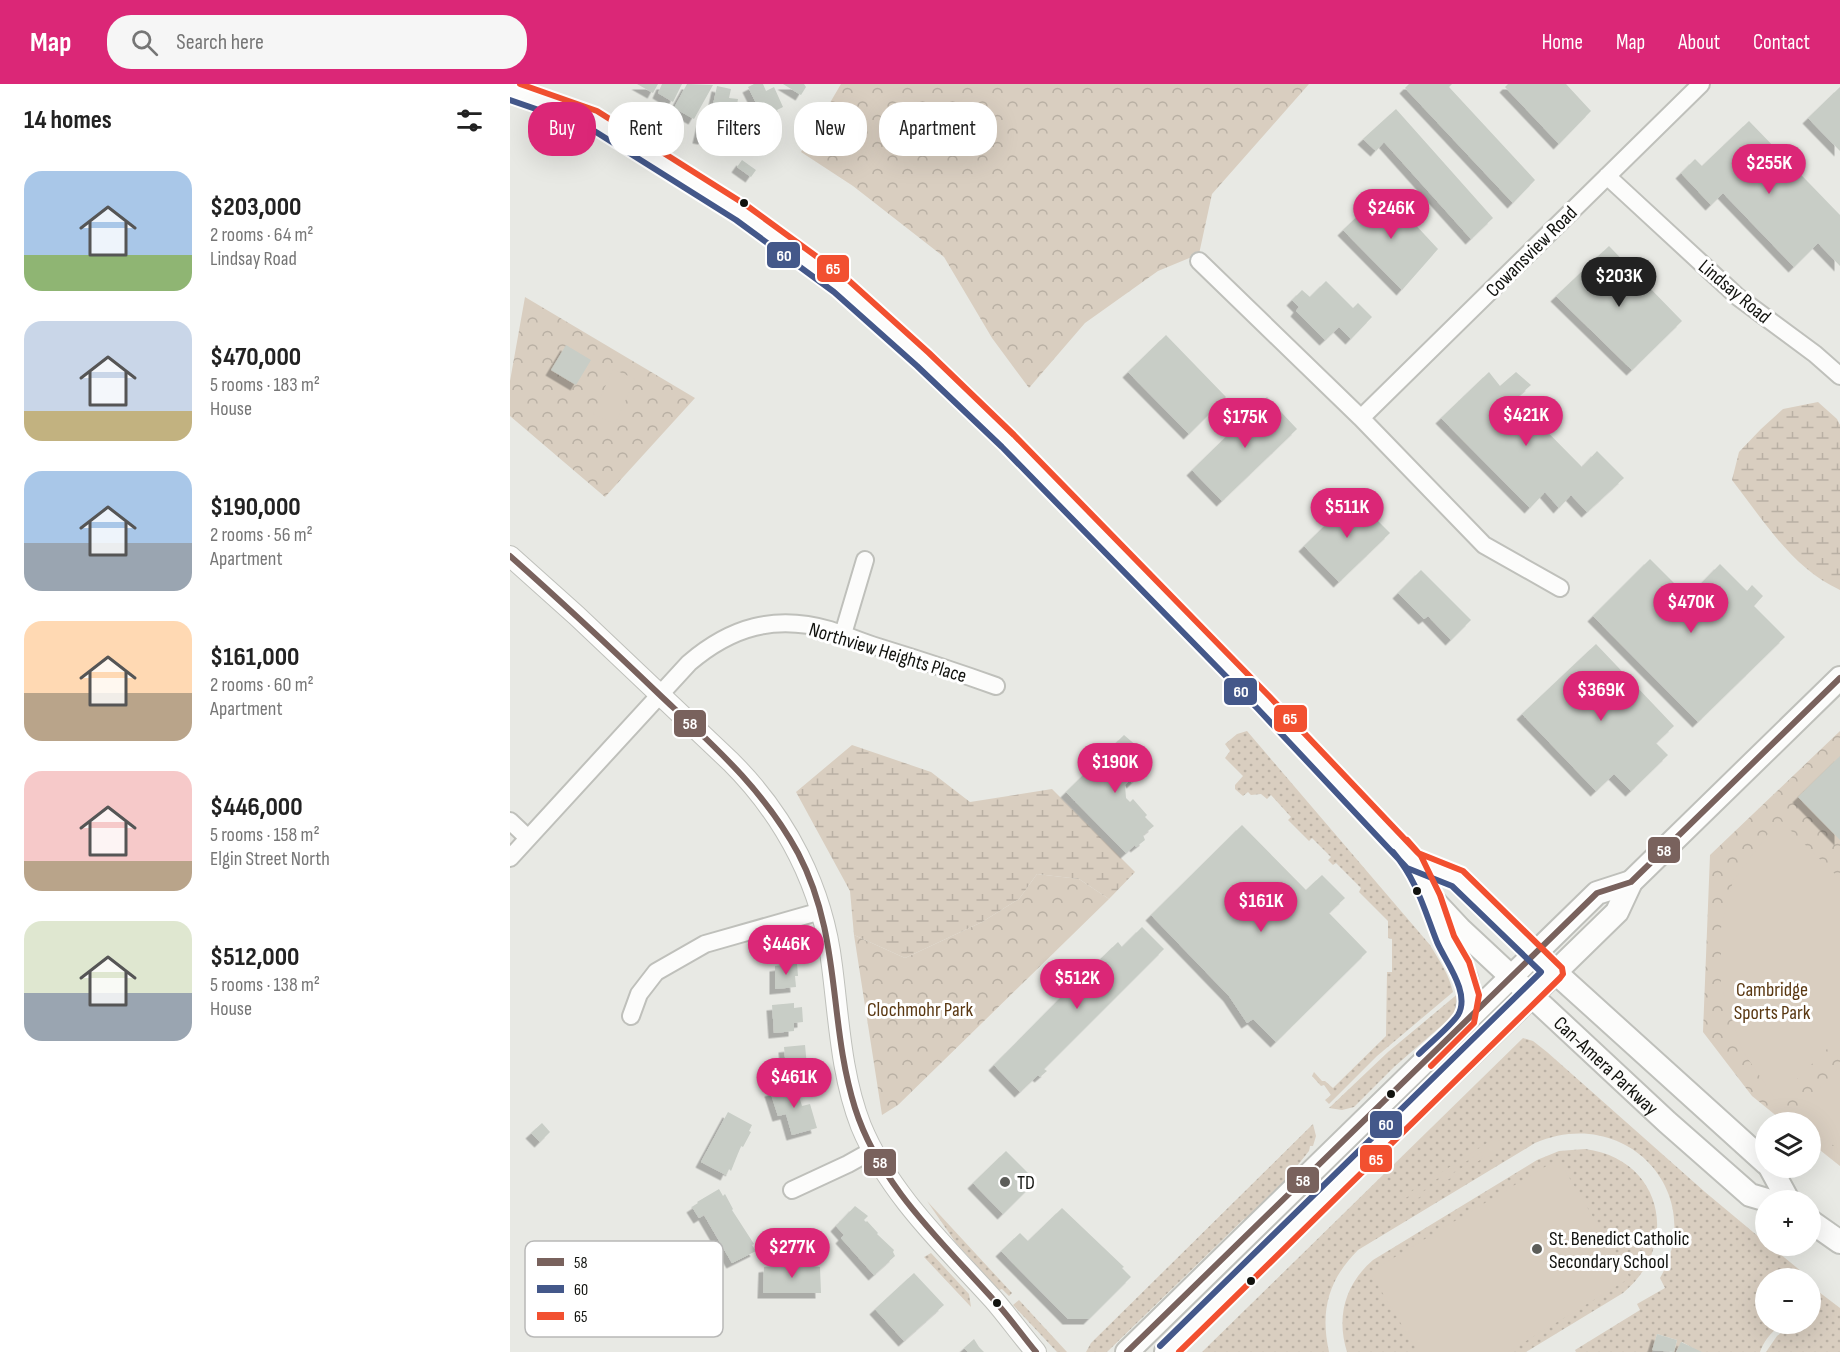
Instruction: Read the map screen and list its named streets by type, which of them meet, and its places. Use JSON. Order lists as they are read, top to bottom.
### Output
{
  "streets": {
    "main road": ["Can-Amera Parkway"],
    "street": ["Cowansview Road", "Lindsay Road", "Northview Heights Place"]
  },
  "crossings": [
    ["Cowansview Road", "Lindsay Road"]
  ],
  "parks": ["Cambridge Sports Park", "Clochmohr Park"],
  "places": ["TD", "St. Benedict Catholic Secondary School"],
  "lines": ["transit line 65", "transit line 60", "transit line 58"],
  "legend": ["58", "60", "65"],
  "page": {
    "header": "Map",
    "search": "Search here",
    "nav": [
      "Home",
      "Map",
      "About",
      "Contact"
    ],
    "heading": "14 homes",
    "chip": [
      "Buy",
      "Rent",
      "Filters",
      "New",
      "Apartment"
    ],
    "price": [
      "$255K",
      "$246K",
      "$203K",
      "$421K",
      "$175K",
      "$511K",
      "$470K",
      "$369K",
      "$190K",
      "$161K",
      "$446K",
      "$512K",
      "$461K",
      "$277K"
    ],
    "list": [
      {
        "name": "$203,000",
        "note": "2 rooms · 64 m² · Lindsay Road"
      },
      {
        "name": "$470,000",
        "note": "5 rooms · 183 m² · House"
      },
      {
        "name": "$190,000",
        "note": "2 rooms · 56 m² · Apartment"
      },
      {
        "name": "$161,000",
        "note": "2 rooms · 60 m² · Apartment"
      },
      {
        "name": "$446,000",
        "note": "5 rooms · 158 m² · Elgin Street North"
      },
      {
        "name": "$512,000",
        "note": "5 rooms · 138 m² · House"
      }
    ],
    "map_buttons": ["+", "−"]
  }
}
